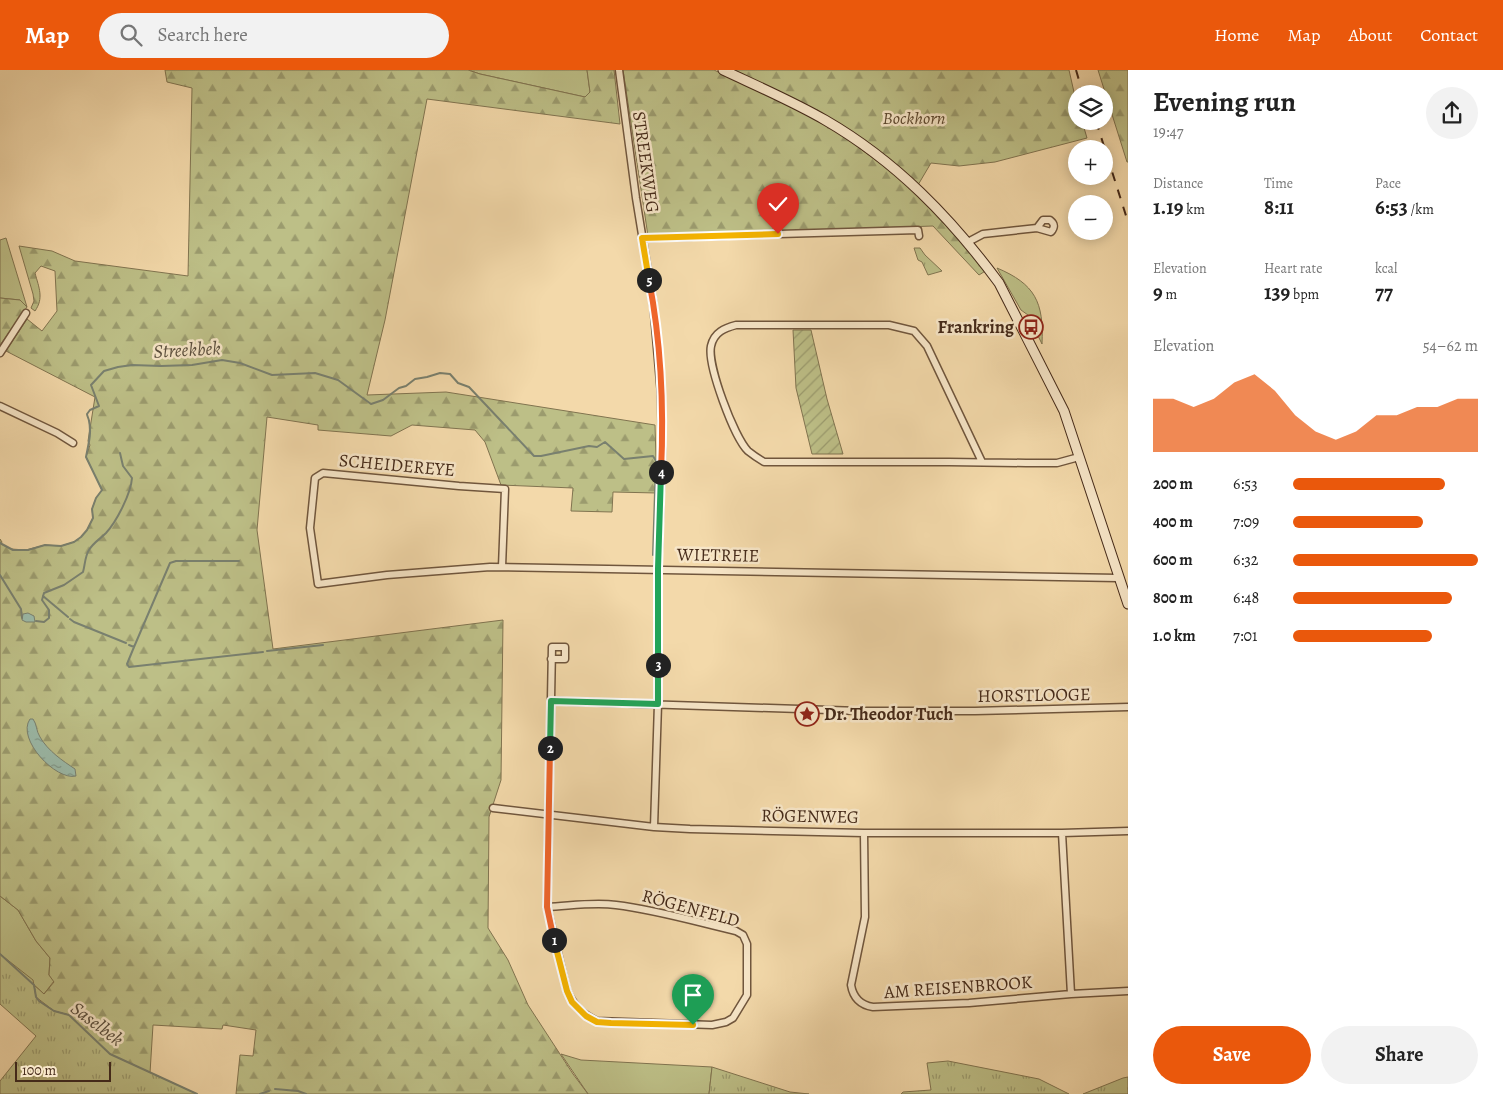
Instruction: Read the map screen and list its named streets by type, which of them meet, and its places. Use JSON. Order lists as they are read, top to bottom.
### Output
{
  "streets": {
    "street": [
      "STREEKWEG",
      "SCHEIDEREYE",
      "WIETREIE",
      "HORSTLOOGE",
      "RÖGENWEG",
      "RÖGENFELD",
      "AM REISENBROOK"
    ]
  },
  "crossings": [
    ["STREEKWEG", "WIETREIE"],
    ["STREEKWEG", "HORSTLOOGE"],
    ["STREEKWEG", "RÖGENWEG"],
    ["SCHEIDEREYE", "WIETREIE"],
    ["HORSTLOOGE", "RÖGENFELD"],
    ["RÖGENWEG", "RÖGENFELD"],
    ["RÖGENWEG", "AM REISENBROOK"]
  ],
  "water": ["Streekbek", "Saselbek"],
  "parks": ["Bockhorn"],
  "places": {
    "bus stop": ["Frankring"],
    "place": ["Dr. Theodor Tuch"]
  },
  "scale_bar": "100 m",
  "page": {
    "header": "Map",
    "search": "Search here",
    "nav": [
      "Home",
      "Map",
      "About",
      "Contact"
    ],
    "heading": ["Evening run", "19:47"],
    "map_buttons": ["+", "−"],
    "stats": [
      ["Distance", "1.19 km"],
      ["Time", "8:11"],
      ["Pace", "6:53 /km"],
      ["Elevation", "9 m"],
      ["Heart rate", "139 bpm"],
      ["kcal", "77"]
    ],
    "pins": [
      "5",
      "4",
      "3",
      "2",
      "1"
    ],
    "chart": ["Elevation", "54–62 m"],
    "list": [
      {
        "name": "200 m",
        "note": "6:53"
      },
      {
        "name": "400 m",
        "note": "7:09"
      },
      {
        "name": "600 m",
        "note": "6:32"
      },
      {
        "name": "800 m",
        "note": "6:48"
      },
      {
        "name": "1.0 km",
        "note": "7:01"
      }
    ],
    "buttons": ["Save", "Share"],
    "scale": "100 m"
  }
}
